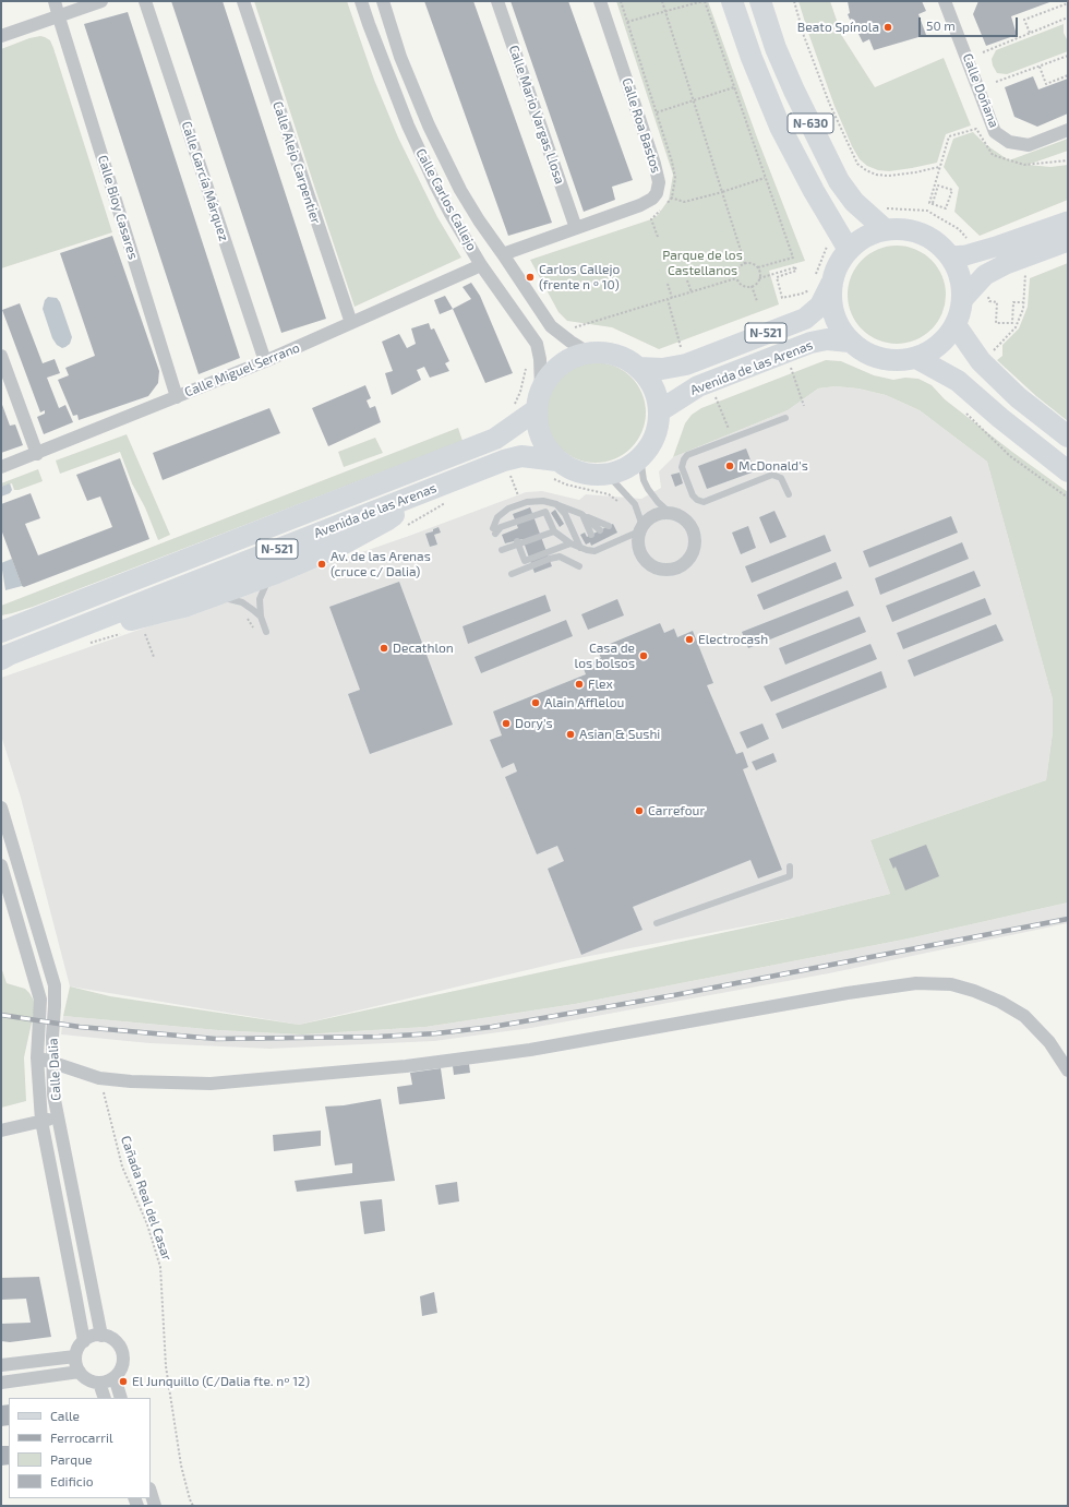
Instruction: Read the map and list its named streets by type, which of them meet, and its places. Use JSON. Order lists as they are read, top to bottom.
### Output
{
  "streets": {
    "highway": ["N-630", "N-521", "Avenida de las Arenas"],
    "street": [
      "Calle Doñana",
      "Calle Mario Vargas Llosa",
      "Calle Roa Bastos",
      "Calle Alejo Carpentier",
      "Calle García Márquez",
      "Calle Carlos Callejo",
      "Calle Bioy Casares",
      "Calle Miguel Serrano",
      "Calle Dalia"
    ],
    "path": ["Cañada Real del Casar"]
  },
  "crossings": [
    ["Calle Mario Vargas Llosa", "Calle Roa Bastos"],
    ["N-630", "Avenida de las Arenas"],
    ["Calle Roa Bastos", "Calle Carlos Callejo"],
    ["Calle Alejo Carpentier", "Calle Miguel Serrano"],
    ["Calle García Márquez", "Calle Miguel Serrano"],
    ["Calle Carlos Callejo", "N-521"],
    ["Calle Carlos Callejo", "Avenida de las Arenas"],
    ["Calle Carlos Callejo", "Calle Miguel Serrano"],
    ["Calle Bioy Casares", "Calle Miguel Serrano"],
    ["N-521", "Avenida de las Arenas"]
  ],
  "parks": ["Parque de los Castellanos"],
  "places": [
    "Beato Spínola",
    "Carlos Callejo (frente n º 10)",
    "McDonald's",
    "Av. de las Arenas (cruce c/ Dalia)",
    "Electrocash",
    "Decathlon",
    "Casa de los bolsos",
    "Flex",
    "Alain Afflelou",
    "Dory's",
    "Asian & Sushi",
    "Carrefour",
    "El Junquillo (C/Dalia fte. nº 12)"
  ],
  "legend": [
    "Calle",
    "Ferrocarril",
    "Parque",
    "Edificio"
  ],
  "scale_bar": "50 m"
}
